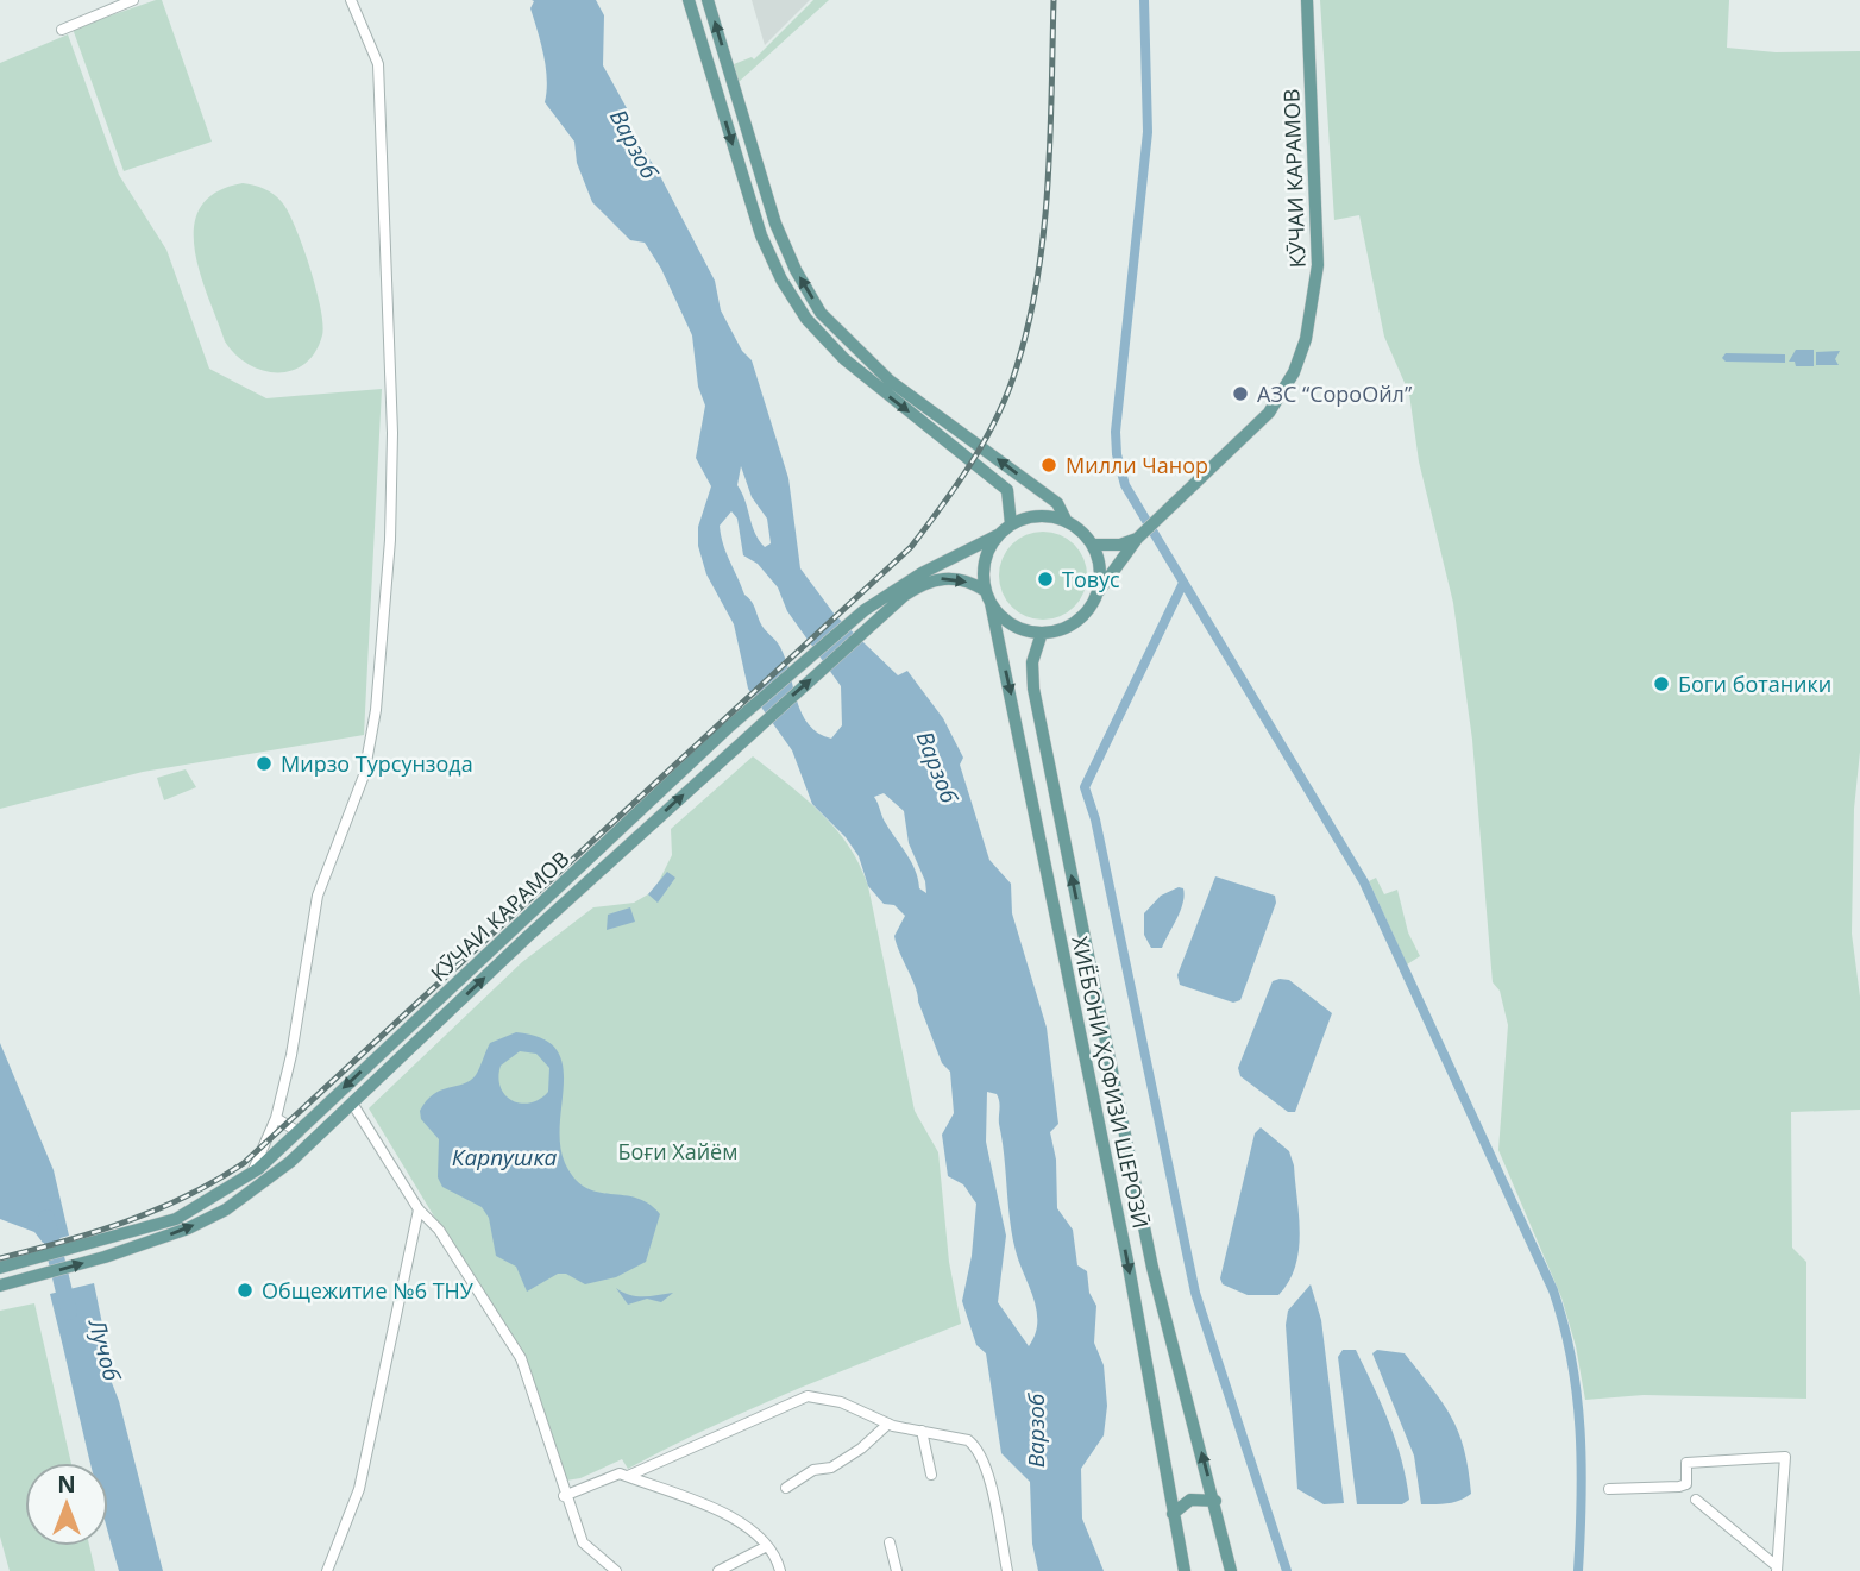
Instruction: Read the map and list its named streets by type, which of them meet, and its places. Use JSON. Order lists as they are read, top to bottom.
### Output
{
  "streets": {
    "main road": ["КӮЧАИ КАРАМОВ", "ХИЁБОНИ ҲОФИЗИ ШЕРОЗӢ"]
  },
  "crossings": [
    ["КӮЧАИ КАРАМОВ", "ХИЁБОНИ ҲОФИЗИ ШЕРОЗӢ"]
  ],
  "water": ["Варзоб", "Карпушка", "Лучоб"],
  "parks": ["Боғи Хайём"],
  "places": [
    "АЗС “СороОйл”",
    "Милли Чанор",
    "Товус",
    "Боги ботаники",
    "Мирзо Турсунзода",
    "Общежитие №6 ТНУ"
  ],
  "north": "top"
}
